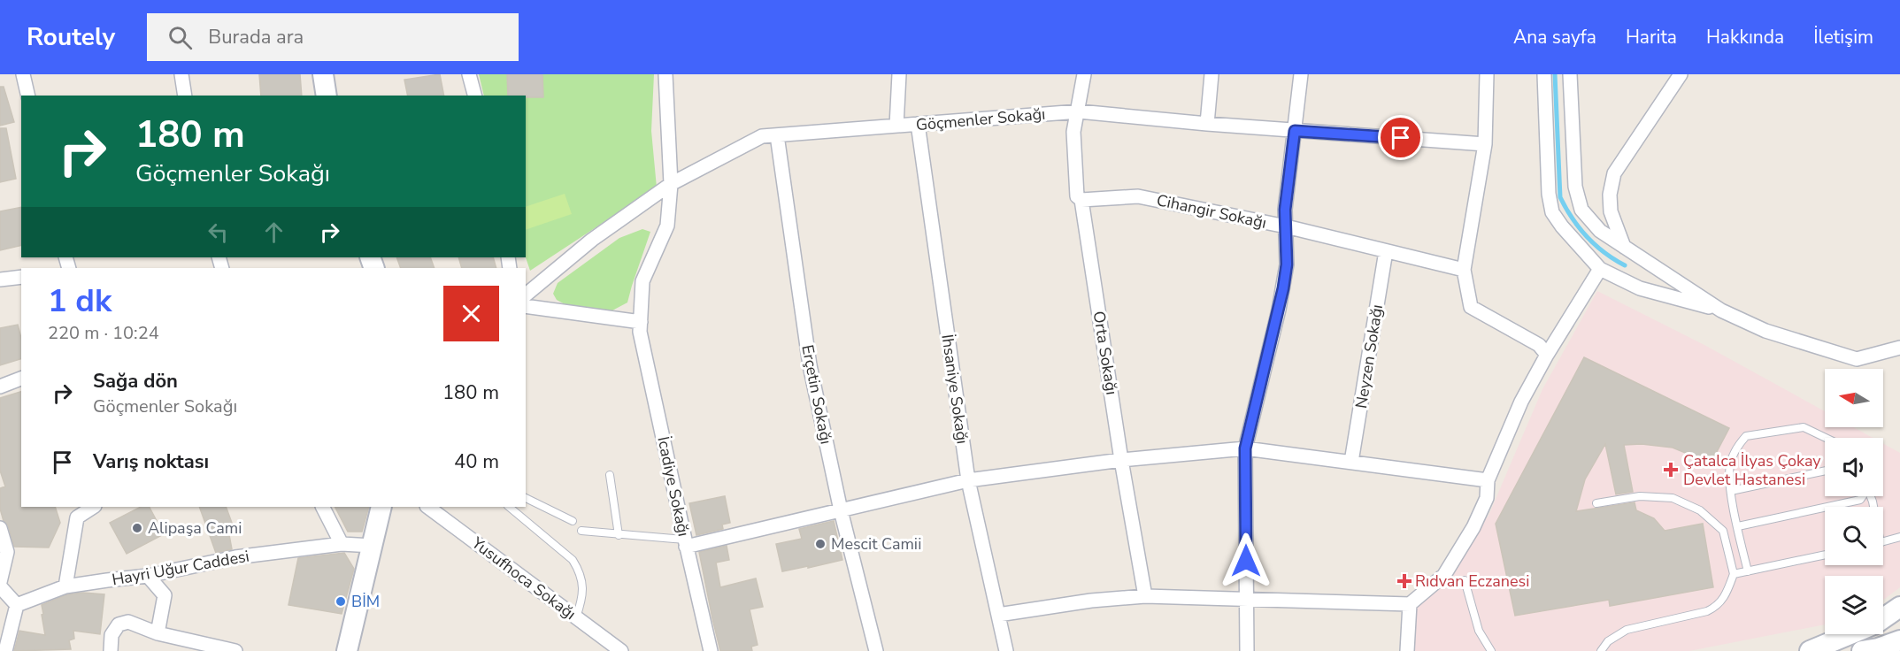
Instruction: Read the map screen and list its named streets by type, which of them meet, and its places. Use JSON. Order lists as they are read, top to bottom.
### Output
{
  "streets": {
    "street": [
      "Göçmenler Sokağı",
      "Cihangir Sokağı",
      "Orta Sokağı",
      "Neyzen Sokağı",
      "İhsaniye Sokağı",
      "Erçetin Sokağı",
      "İcadiye Sokağı",
      "Hayri Uğur Caddesi",
      "Yusufhoca Sokağı"
    ]
  },
  "crossings": [
    ["Göçmenler Sokağı", "Orta Sokağı"],
    ["Göçmenler Sokağı", "İhsaniye Sokağı"],
    ["Göçmenler Sokağı", "Erçetin Sokağı"],
    ["Göçmenler Sokağı", "İcadiye Sokağı"],
    ["Cihangir Sokağı", "Orta Sokağı"],
    ["Cihangir Sokağı", "Neyzen Sokağı"]
  ],
  "places": {
    "health": ["Çatalca İlyas Çokay Devlet Hastanesi", "Rıdvan Eczanesi"],
    "other": ["Alipaşa Cami", "Mescit Camii", "BİM"]
  },
  "north": "left",
  "page": {
    "header": "Routely",
    "search": "Burada ara",
    "nav": [
      "Ana sayfa",
      "Harita",
      "Hakkında",
      "İletişim"
    ],
    "turn": ["180 m", "Göçmenler Sokağı"],
    "heading": ["1 dk", "220 m · 10:24"],
    "list": [
      {
        "name": "Sağa dön",
        "note": "Göçmenler Sokağı",
        "value": "180 m"
      },
      {
        "name": "Varış noktası",
        "value": "40 m"
      }
    ]
  }
}
